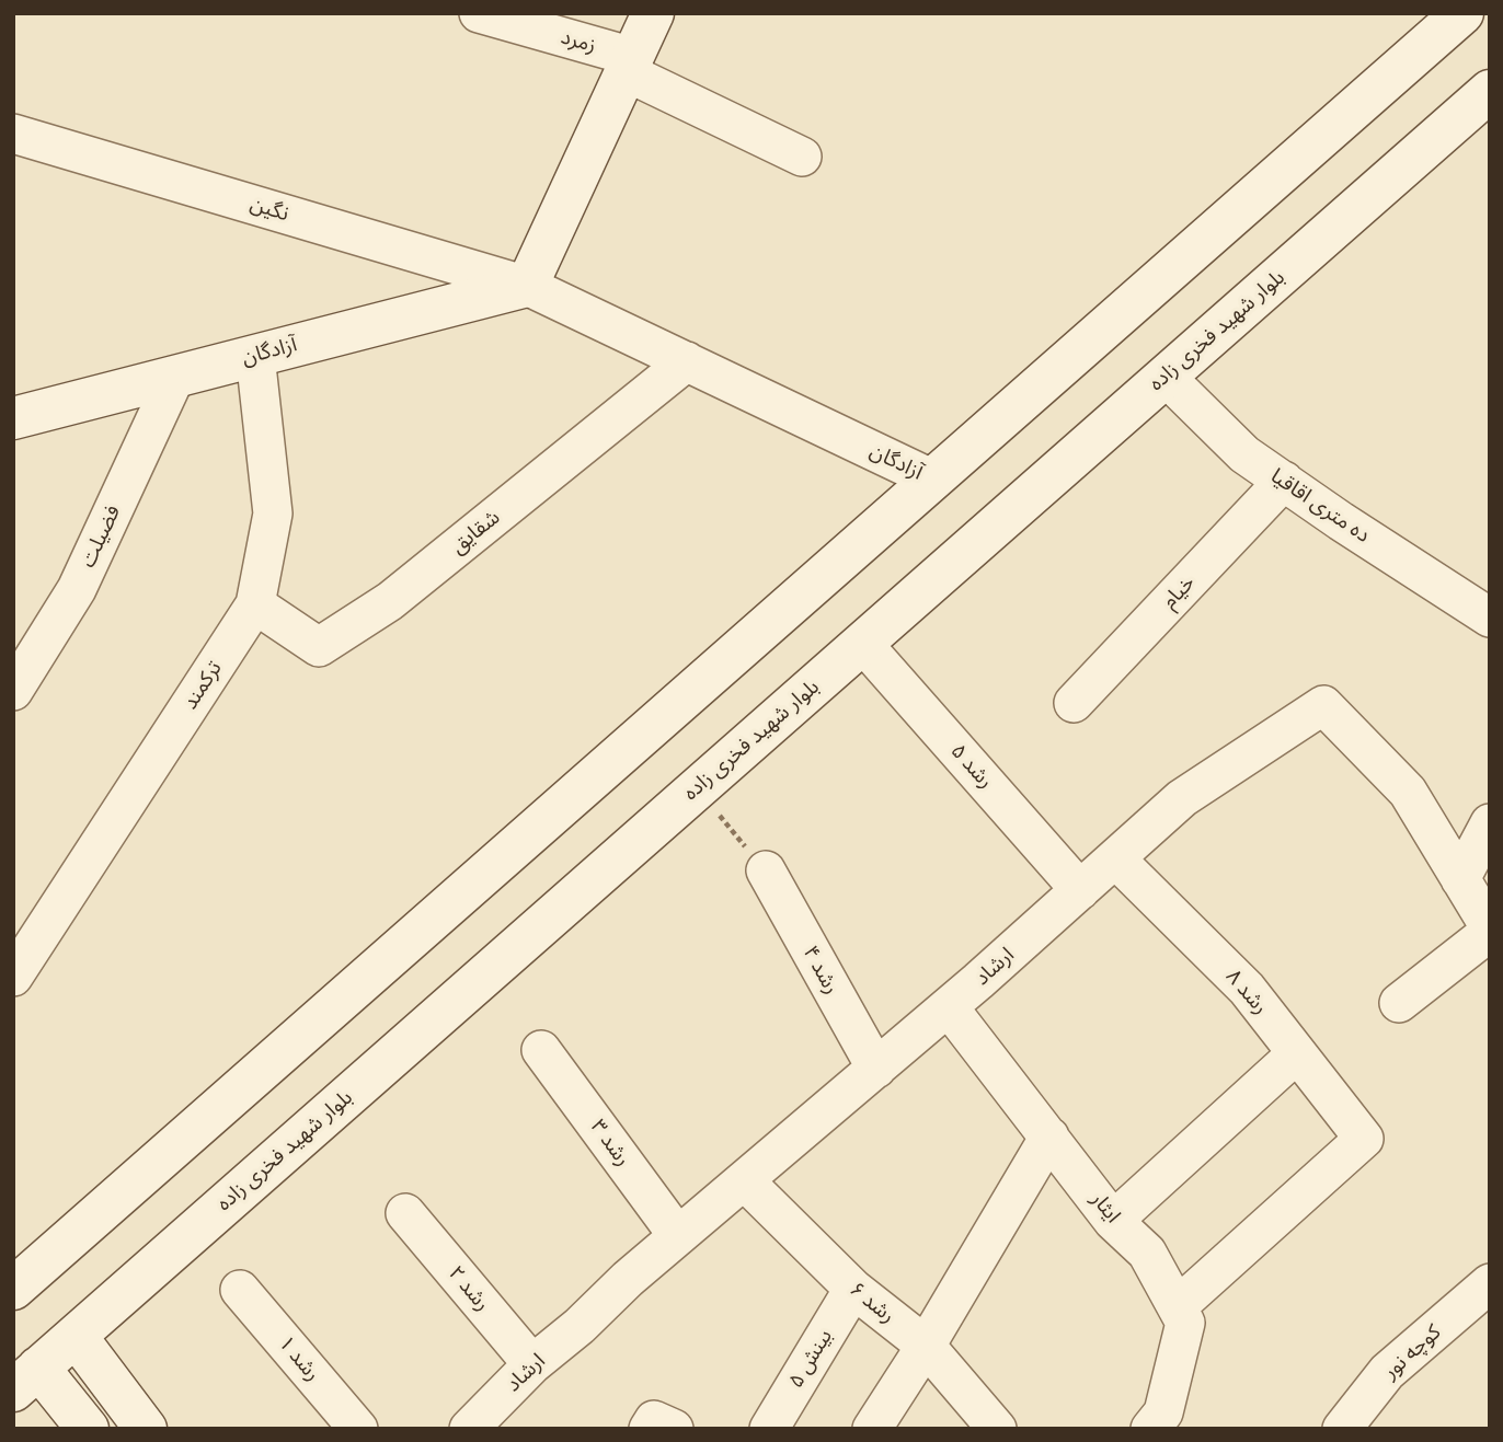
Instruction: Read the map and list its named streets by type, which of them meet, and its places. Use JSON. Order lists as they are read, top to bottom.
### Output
{
  "streets": {
    "main road": ["بلوار شهید فخری زاده", "آزادگان"],
    "street": [
      "زمرد",
      "نگین",
      "ده متری اقاقیا",
      "شقایق",
      "فضیلت",
      "خیام",
      "ترکمند",
      "رشد ۵",
      "ارشاد",
      "رشد ۴",
      "رشد ۸",
      "رشد ۳",
      "ایثار",
      "رشد ۲",
      "رشد ۶",
      "کوچه نور",
      "رشد ۱",
      "بینش ۵"
    ]
  },
  "crossings": [
    ["نگین", "آزادگان"],
    ["بلوار شهید فخری زاده", "ده متری اقاقیا"],
    ["بلوار شهید فخری زاده", "رشد ۵"],
    ["آزادگان", "شقایق"],
    ["آزادگان", "فضیلت"],
    ["آزادگان", "ترکمند"],
    ["ده متری اقاقیا", "خیام"],
    ["شقایق", "ترکمند"],
    ["رشد ۵", "ارشاد"],
    ["ارشاد", "رشد ۴"],
    ["ارشاد", "رشد ۸"],
    ["ارشاد", "رشد ۳"],
    ["ارشاد", "ایثار"],
    ["ارشاد", "رشد ۲"],
    ["ارشاد", "رشد ۶"],
    ["رشد ۸", "ایثار"],
    ["رشد ۶", "بینش ۵"]
  ]
}
